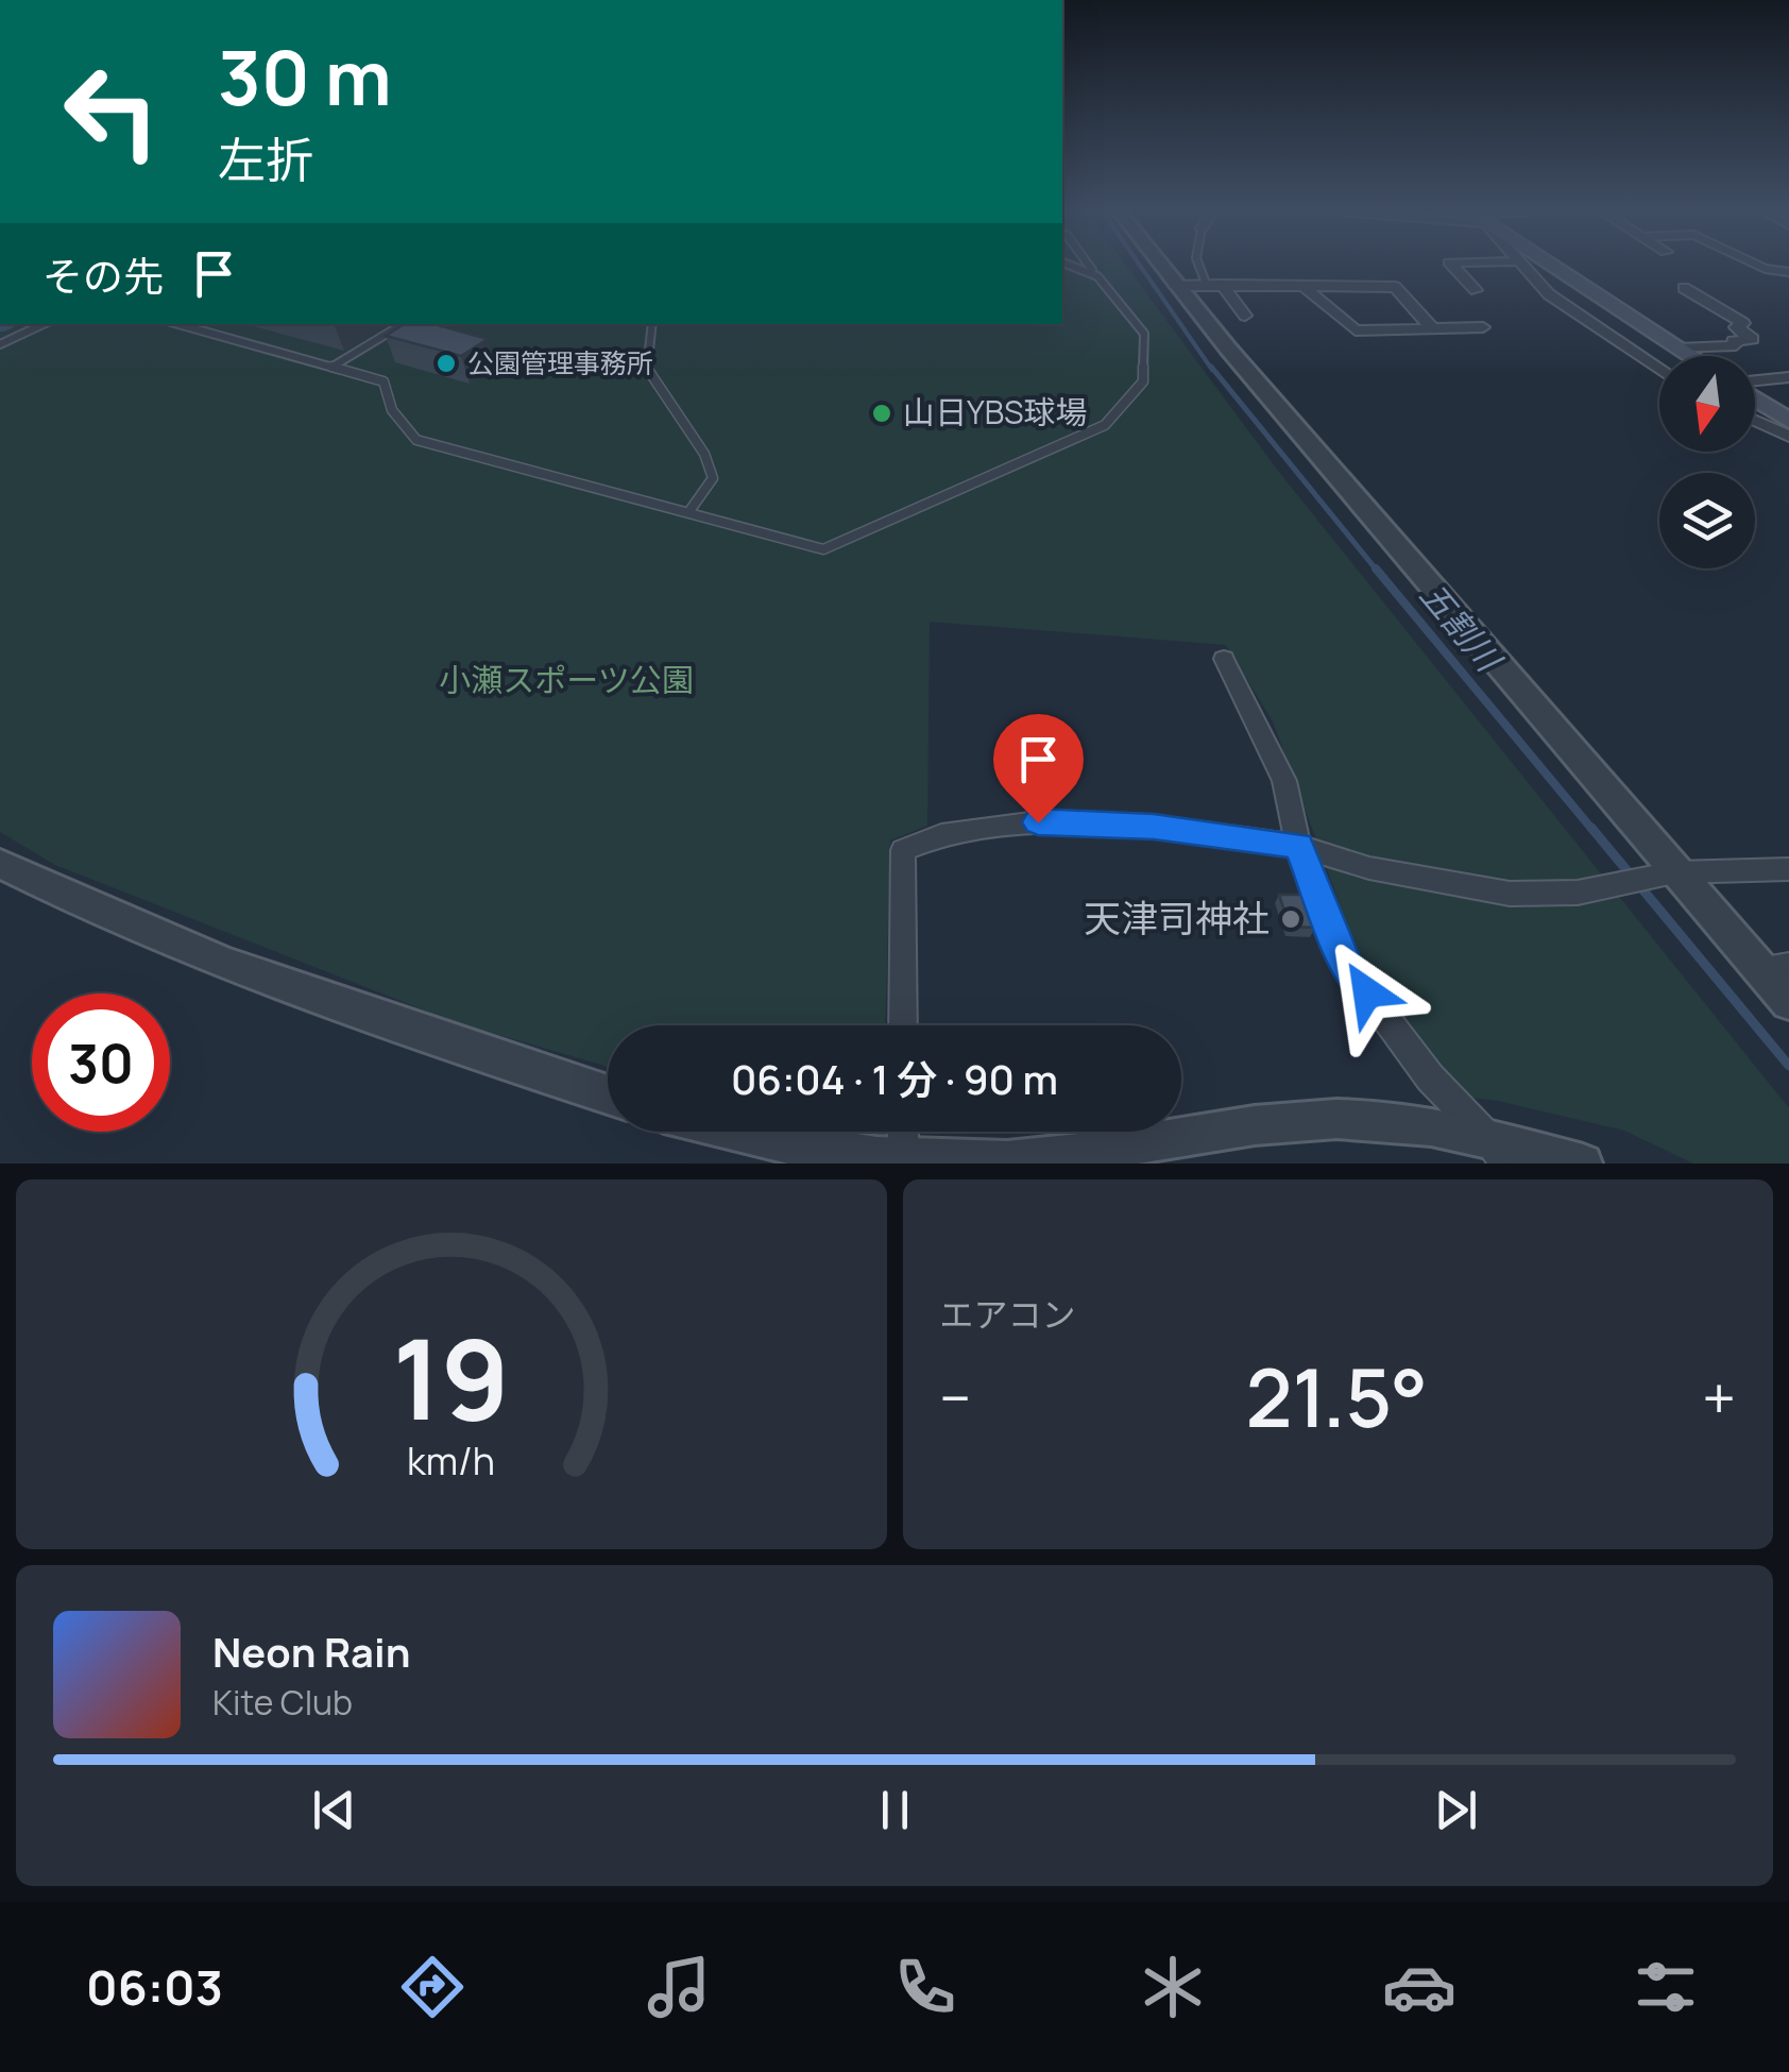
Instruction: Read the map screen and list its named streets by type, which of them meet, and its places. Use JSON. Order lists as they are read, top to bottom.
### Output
{
  "water": ["五割川"],
  "parks": ["小瀬スポーツ公園"],
  "places": ["公園管理事務所", "山日YBS球場", "天津司神社"],
  "north": "bottom",
  "page": {
    "turn": ["30 m", "左折"],
    "then": "その先",
    "limit": "30",
    "trip": "06:04 · 1 分 · 90 m",
    "tile": "エアコン",
    "heat": ["−", "21.5°", "+"],
    "song": ["Neon Rain", "Kite Club"],
    "tabs": "06:03",
    "gauge": ["19", "km/h"]
  }
}
